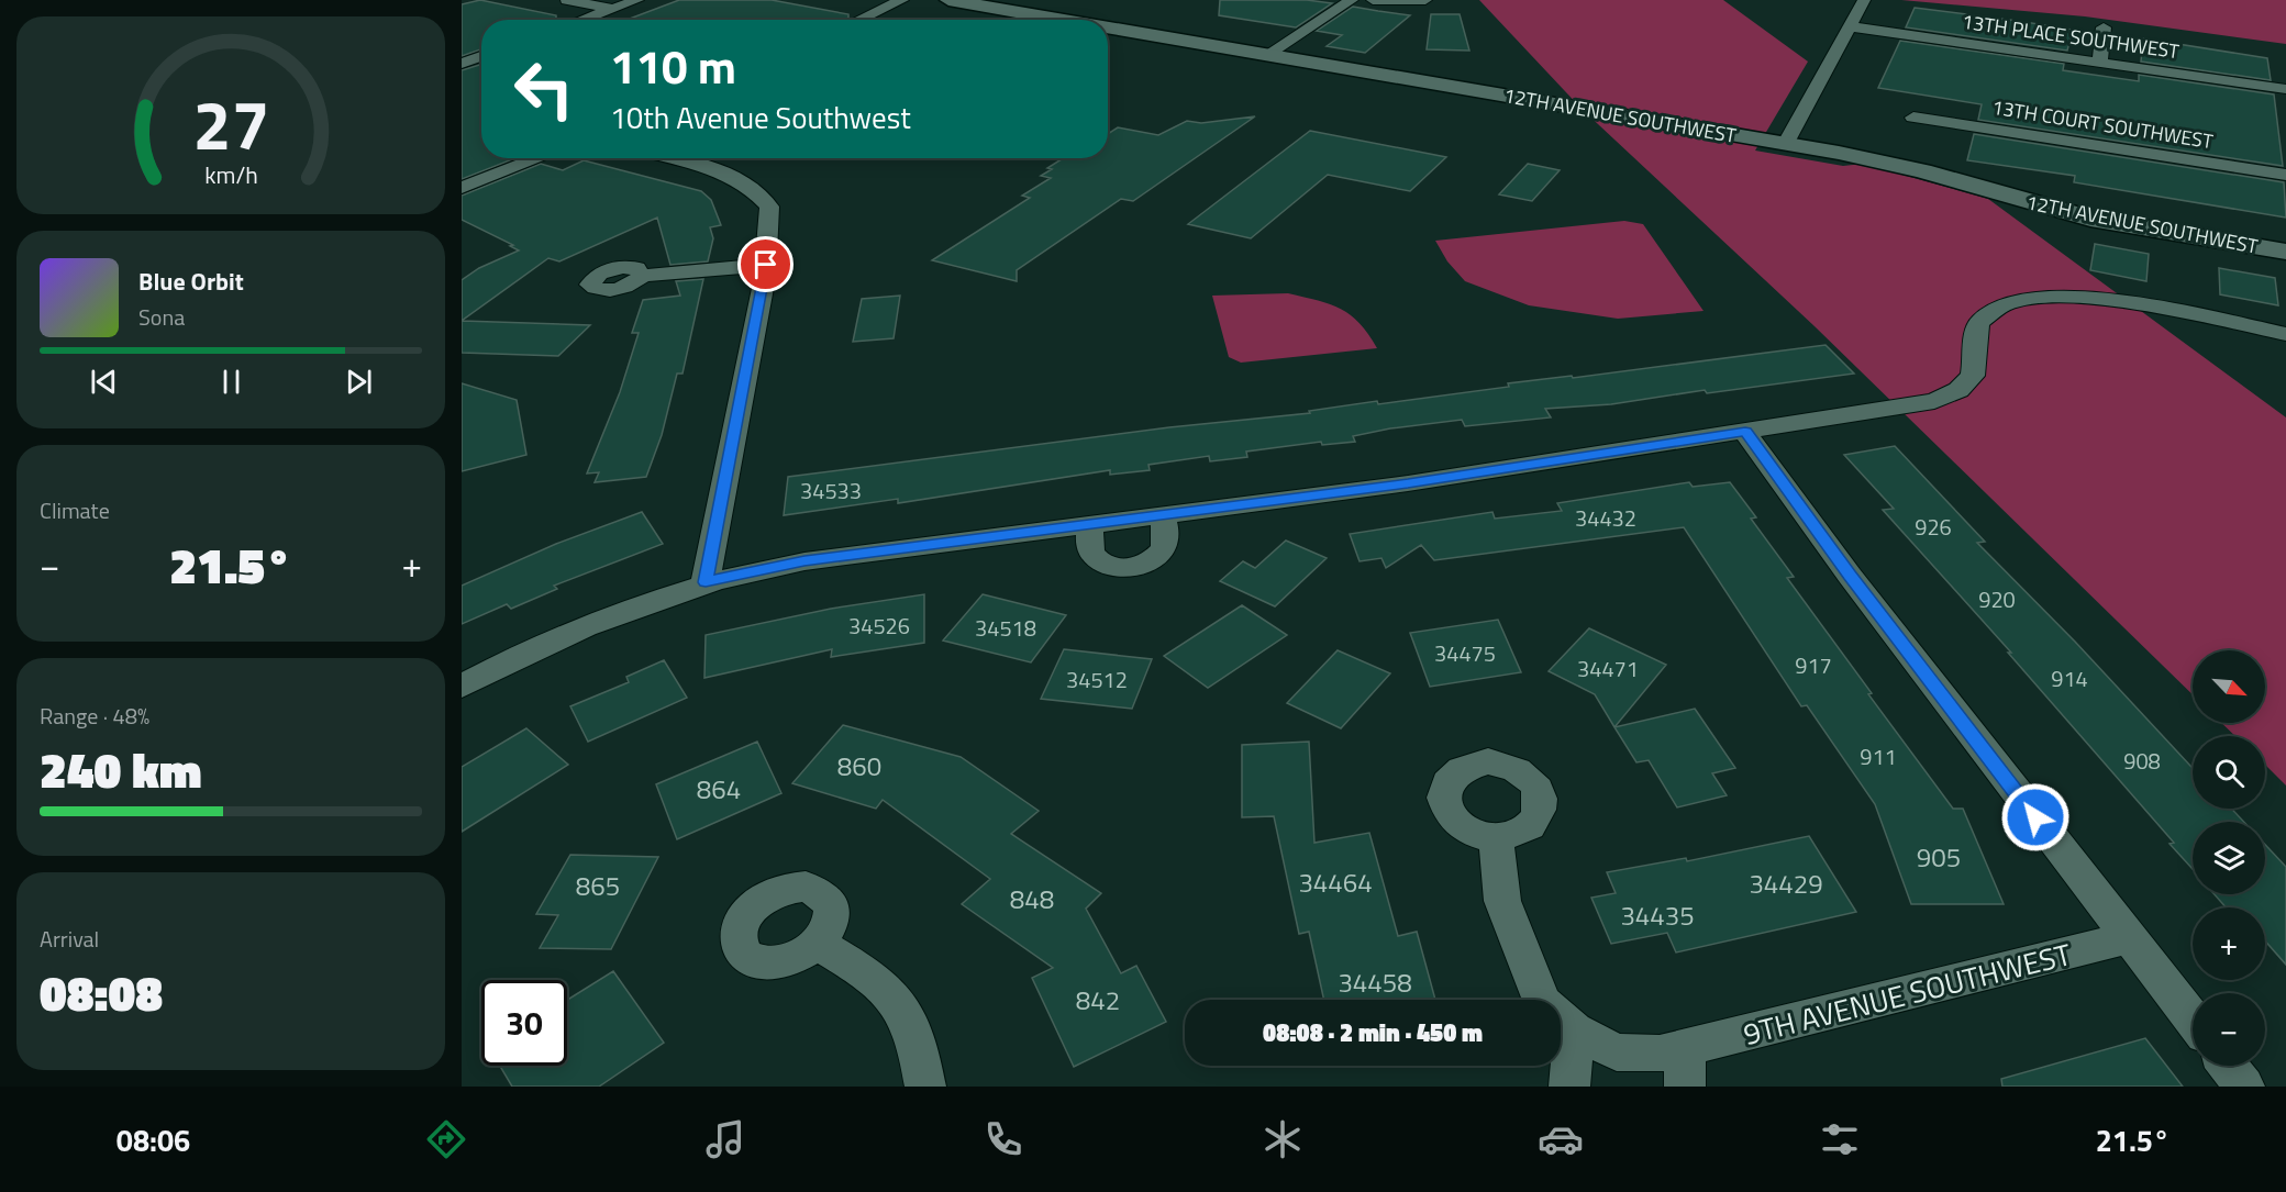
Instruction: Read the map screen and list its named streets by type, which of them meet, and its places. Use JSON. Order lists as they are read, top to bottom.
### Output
{
  "streets": {
    "street": [
      "13TH PLACE SOUTHWEST",
      "12TH AVENUE SOUTHWEST",
      "13TH COURT SOUTHWEST",
      "9TH AVENUE SOUTHWEST"
    ]
  },
  "house_numbers": [
    "34533",
    "34432",
    "926",
    "920",
    "34526",
    "34518",
    "34475",
    "917",
    "34471",
    "914",
    "34512",
    "911",
    "908",
    "860",
    "864",
    "905",
    "34464",
    "34429",
    "865",
    "848",
    "34435",
    "34458",
    "842"
  ],
  "north": "bottom right",
  "page": {
    "turn": ["110 m", "10th Avenue Southwest"],
    "song": ["Blue Orbit", "Sona"],
    "tile": [
      "Climate",
      ["Range · 48%", "240 km"],
      ["Arrival", "08:08"]
    ],
    "heat": ["−", "21.5°", "+"],
    "map_buttons": ["+", "−"],
    "limit": "30",
    "trip": "08:08 · 2 min · 450 m",
    "tabs": ["08:06", "21.5°"],
    "gauge": ["27", "km/h"]
  }
}
